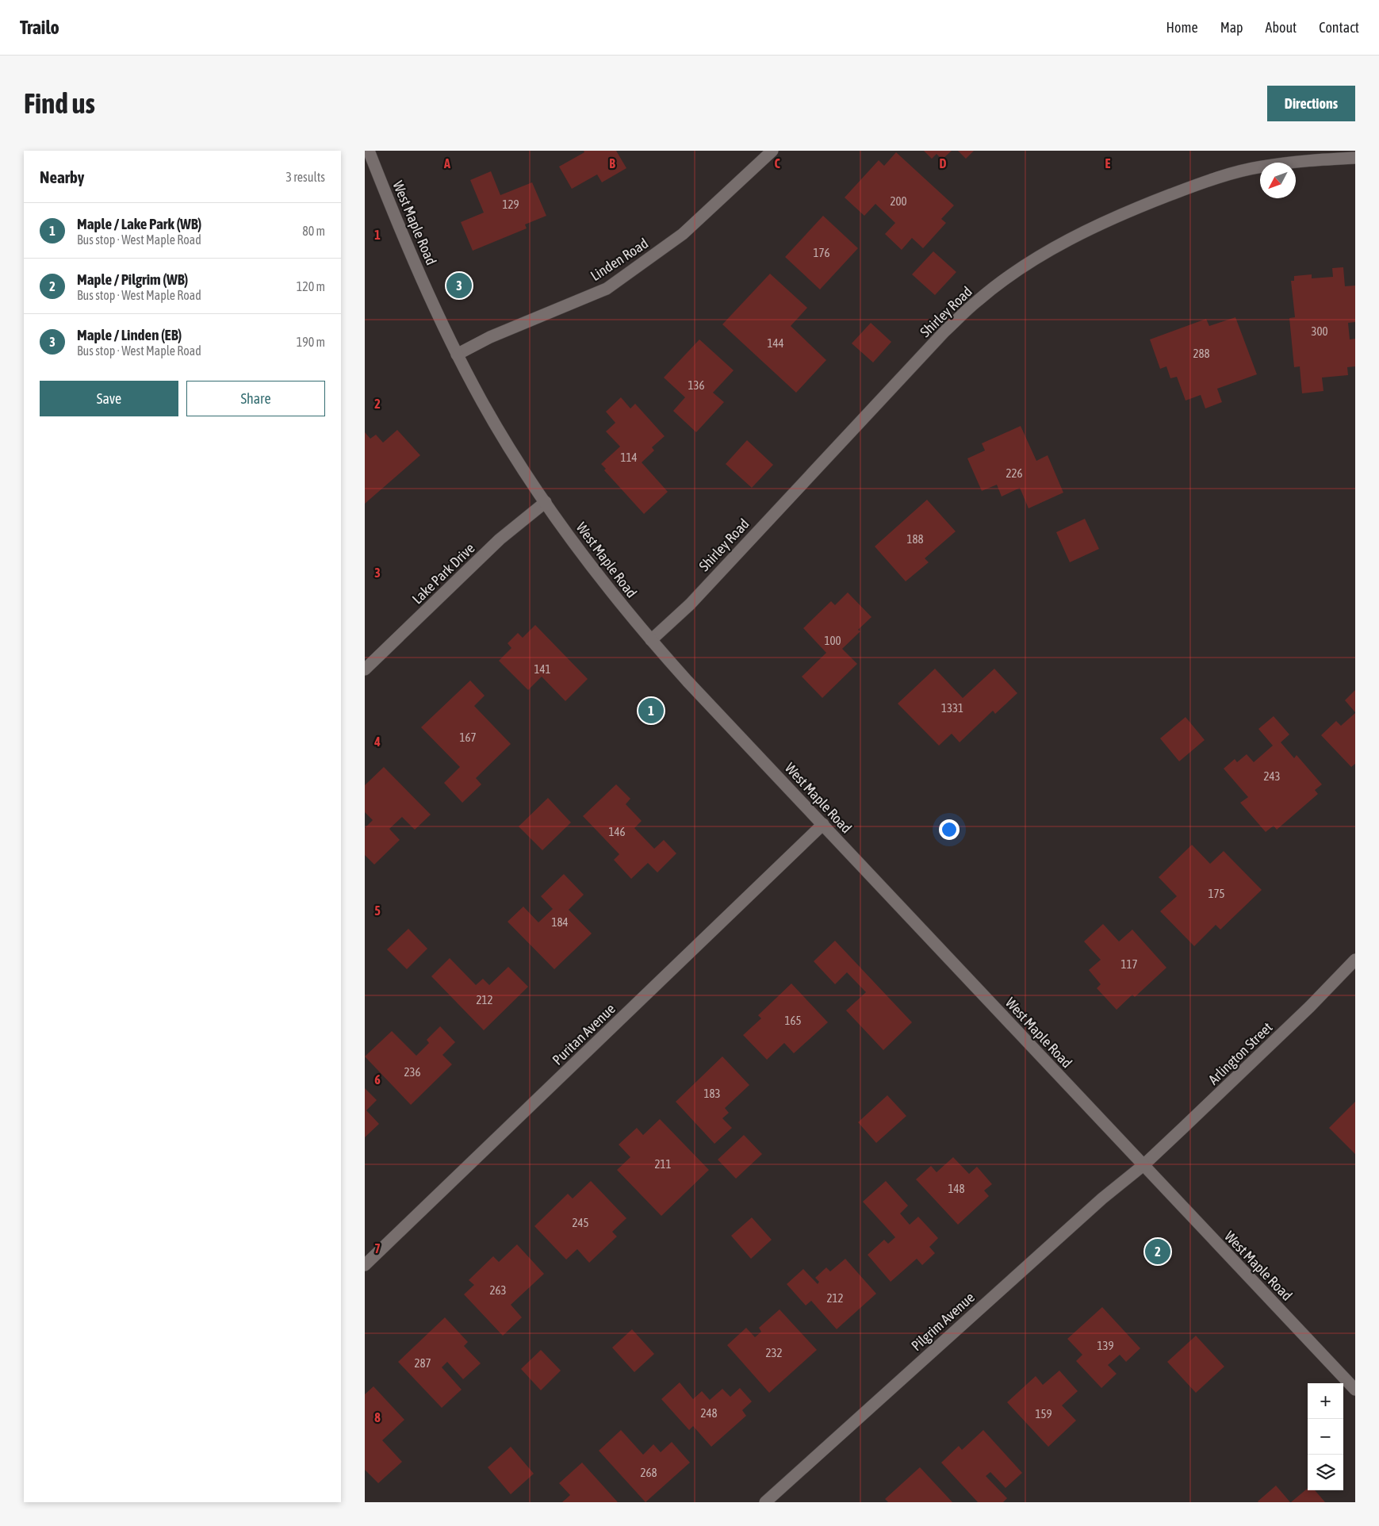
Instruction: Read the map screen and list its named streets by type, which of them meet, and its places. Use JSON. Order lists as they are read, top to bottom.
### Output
{
  "streets": {
    "street": [
      "West Maple Road",
      "Linden Road",
      "Shirley Road",
      "Lake Park Drive",
      "Puritan Avenue",
      "Arlington Street",
      "Pilgrim Avenue"
    ]
  },
  "crossings": [
    ["West Maple Road", "Linden Road"],
    ["West Maple Road", "Shirley Road"],
    ["West Maple Road", "Lake Park Drive"],
    ["West Maple Road", "Puritan Avenue"],
    ["West Maple Road", "Arlington Street"],
    ["West Maple Road", "Pilgrim Avenue"],
    ["Arlington Street", "Pilgrim Avenue"]
  ],
  "house_numbers": [
    "200",
    "129",
    "176",
    "300",
    "144",
    "288",
    "136",
    "114",
    "226",
    "188",
    "100",
    "141",
    "1331",
    "167",
    "243",
    "146",
    "175",
    "184",
    "117",
    "212",
    "165",
    "236",
    "183",
    "211",
    "148",
    "245",
    "263",
    "212",
    "139",
    "232",
    "287",
    "248",
    "159",
    "268"
  ],
  "north": "bottom left",
  "page": {
    "header": "Trailo",
    "nav": [
      "Home",
      "Map",
      "About",
      "Contact"
    ],
    "buttons": [
      "Directions",
      ["Save", "Share"]
    ],
    "title": "Find us",
    "heading": ["Nearby", "3 results"],
    "list": [
      {
        "mark": "1",
        "name": "Maple / Lake Park (WB)",
        "note": "Bus stop · West Maple Road",
        "value": "80 m"
      },
      {
        "mark": "2",
        "name": "Maple / Pilgrim (WB)",
        "note": "Bus stop · West Maple Road",
        "value": "120 m"
      },
      {
        "mark": "3",
        "name": "Maple / Linden (EB)",
        "note": "Bus stop · West Maple Road",
        "value": "190 m"
      }
    ],
    "pins": ["3", "1", "2"],
    "map_buttons": ["+", "−"]
  },
  "grid": {
    "columns": [
      "A",
      "B",
      "C",
      "D",
      "E"
    ],
    "rows": [
      "1",
      "2",
      "3",
      "4",
      "5",
      "6",
      "7",
      "8"
    ]
  }
}
